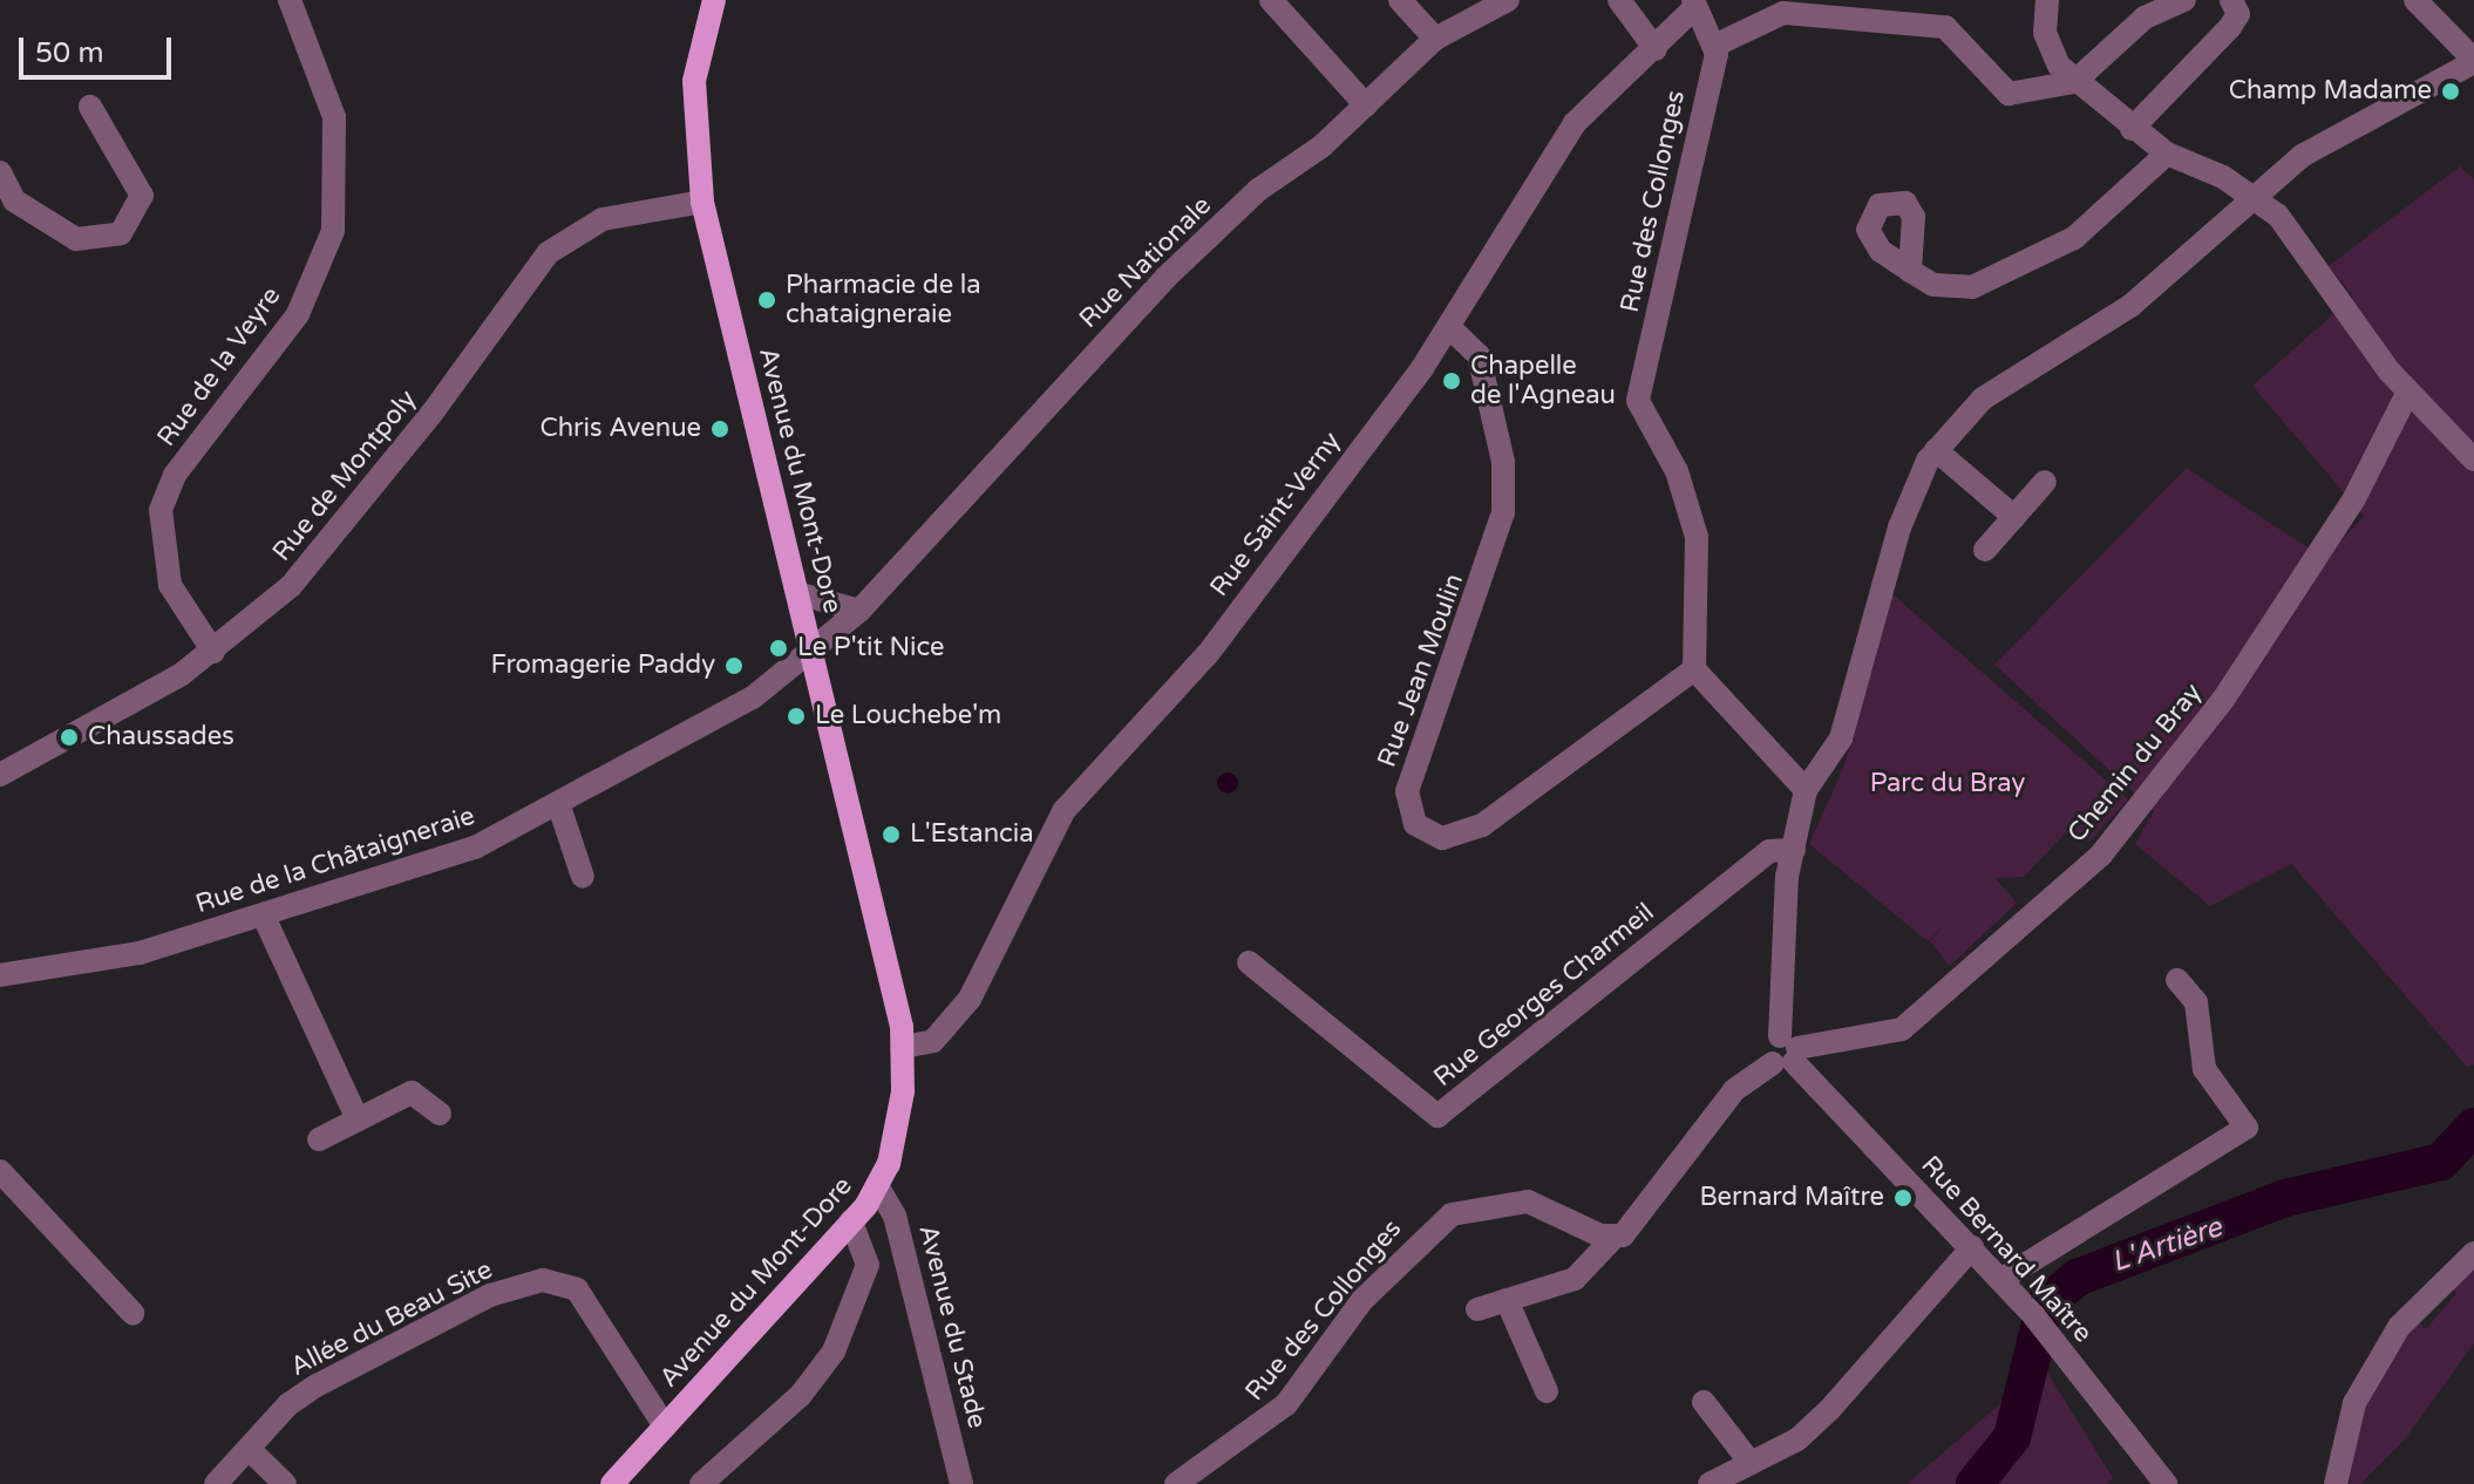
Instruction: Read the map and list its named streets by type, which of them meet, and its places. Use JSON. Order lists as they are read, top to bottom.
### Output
{
  "streets": {
    "main road": ["Avenue du Mont-Dore"],
    "street": [
      "Rue des Collonges",
      "Rue Nationale",
      "Rue de la Veyre",
      "Rue de Montpoly",
      "Rue Saint-Verny",
      "Rue Jean Moulin",
      "Chemin du Bray",
      "Rue de la Châtaigneraie",
      "Rue Georges Charmeil",
      "Rue Bernard Maître",
      "Allée du Beau Site",
      "Avenue du Stade"
    ]
  },
  "crossings": [
    ["Rue des Collonges", "Rue Jean Moulin"],
    ["Rue Nationale", "Avenue du Mont-Dore"],
    ["Rue Nationale", "Rue de la Châtaigneraie"],
    ["Rue de la Veyre", "Rue de Montpoly"],
    ["Rue de Montpoly", "Avenue du Mont-Dore"],
    ["Avenue du Mont-Dore", "Rue Saint-Verny"],
    ["Avenue du Mont-Dore", "Rue de la Châtaigneraie"],
    ["Avenue du Mont-Dore", "Allée du Beau Site"],
    ["Avenue du Mont-Dore", "Avenue du Stade"],
    ["Rue Saint-Verny", "Rue Jean Moulin"],
    ["Chemin du Bray", "Rue Bernard Maître"]
  ],
  "water": ["L'Artière"],
  "parks": ["Parc du Bray"],
  "places": [
    "Champ Madame",
    "Pharmacie de la chataigneraie",
    "Chapelle de l'Agneau",
    "Chris Avenue",
    "Le P'tit Nice",
    "Fromagerie Paddy",
    "Le Louchebe'm",
    "Chaussades",
    "L'Estancia",
    "Bernard Maître"
  ],
  "scale_bar": "50 m"
}
